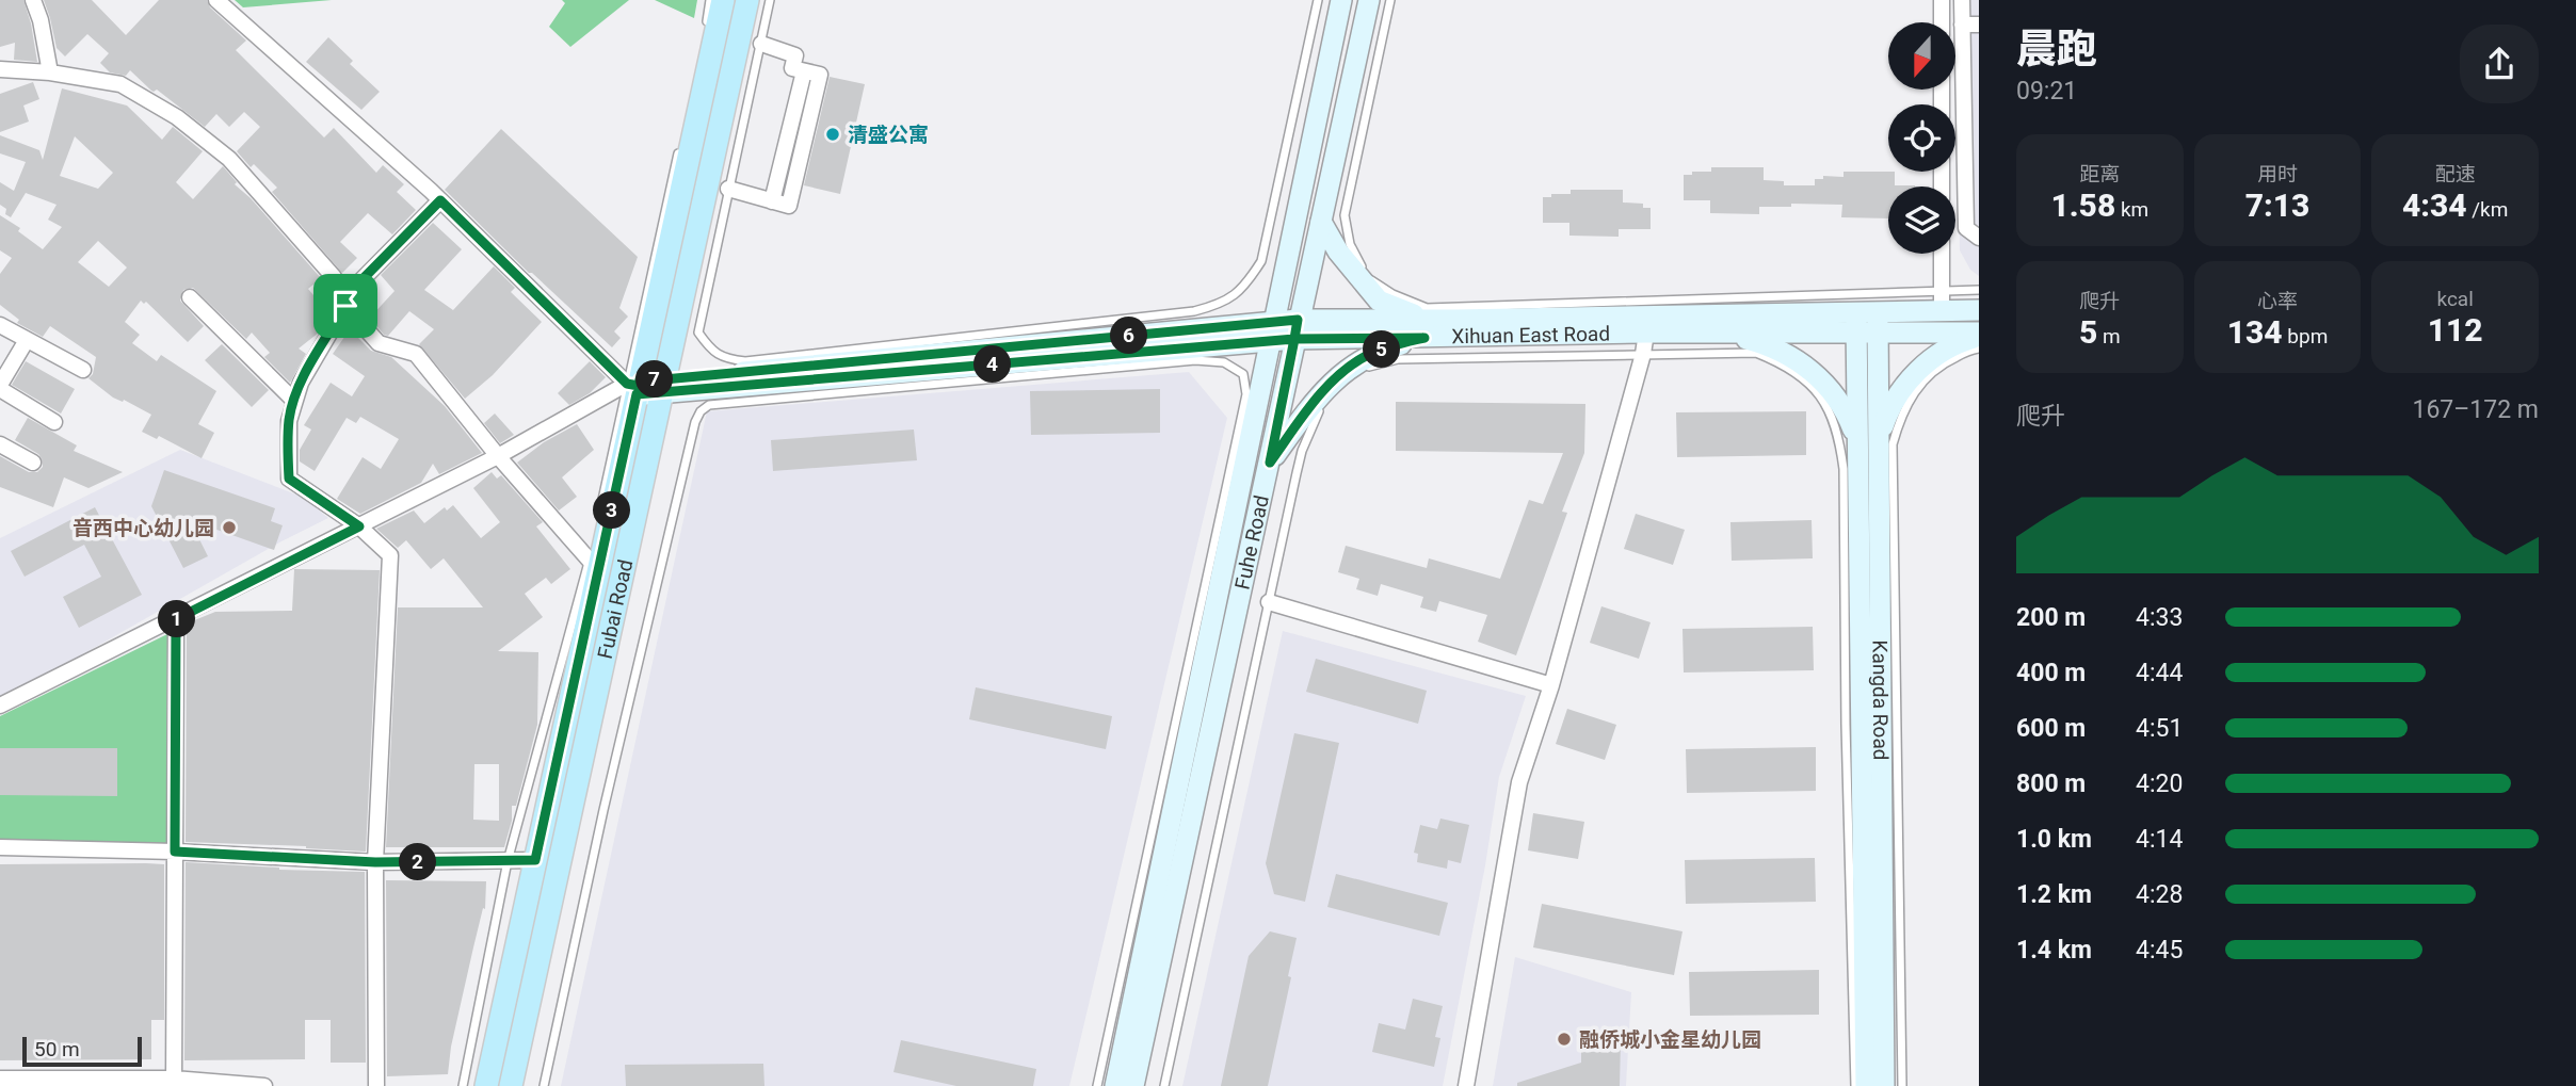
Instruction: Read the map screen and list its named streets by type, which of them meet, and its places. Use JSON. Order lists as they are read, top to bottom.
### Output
{
  "streets": {
    "main road": ["Fubai Road"],
    "street": ["Xihuan East Road", "Fuhe Road", "Kangda Road"]
  },
  "crossings": [
    ["Xihuan East Road", "Fuhe Road"],
    ["Xihuan East Road", "Fubai Road"],
    ["Xihuan East Road", "Kangda Road"]
  ],
  "places": ["清盛公寓", "音西中心幼儿园", "融侨城小金星幼儿园"],
  "scale_bar": "50 m",
  "north": "bottom",
  "page": {
    "heading": ["晨跑", "09:21"],
    "stats": [
      ["距离", "1.58 km"],
      ["用时", "7:13"],
      ["配速", "4:34 /km"],
      ["爬升", "5 m"],
      ["心率", "134 bpm"],
      ["kcal", "112"]
    ],
    "pins": [
      "6",
      "5",
      "4",
      "7",
      "3",
      "1",
      "2"
    ],
    "chart": ["爬升", "167–172 m"],
    "list": [
      {
        "name": "200 m",
        "note": "4:33"
      },
      {
        "name": "400 m",
        "note": "4:44"
      },
      {
        "name": "600 m",
        "note": "4:51"
      },
      {
        "name": "800 m",
        "note": "4:20"
      },
      {
        "name": "1.0 km",
        "note": "4:14"
      },
      {
        "name": "1.2 km",
        "note": "4:28"
      },
      {
        "name": "1.4 km",
        "note": "4:45"
      }
    ],
    "scale": "50 m"
  }
}
